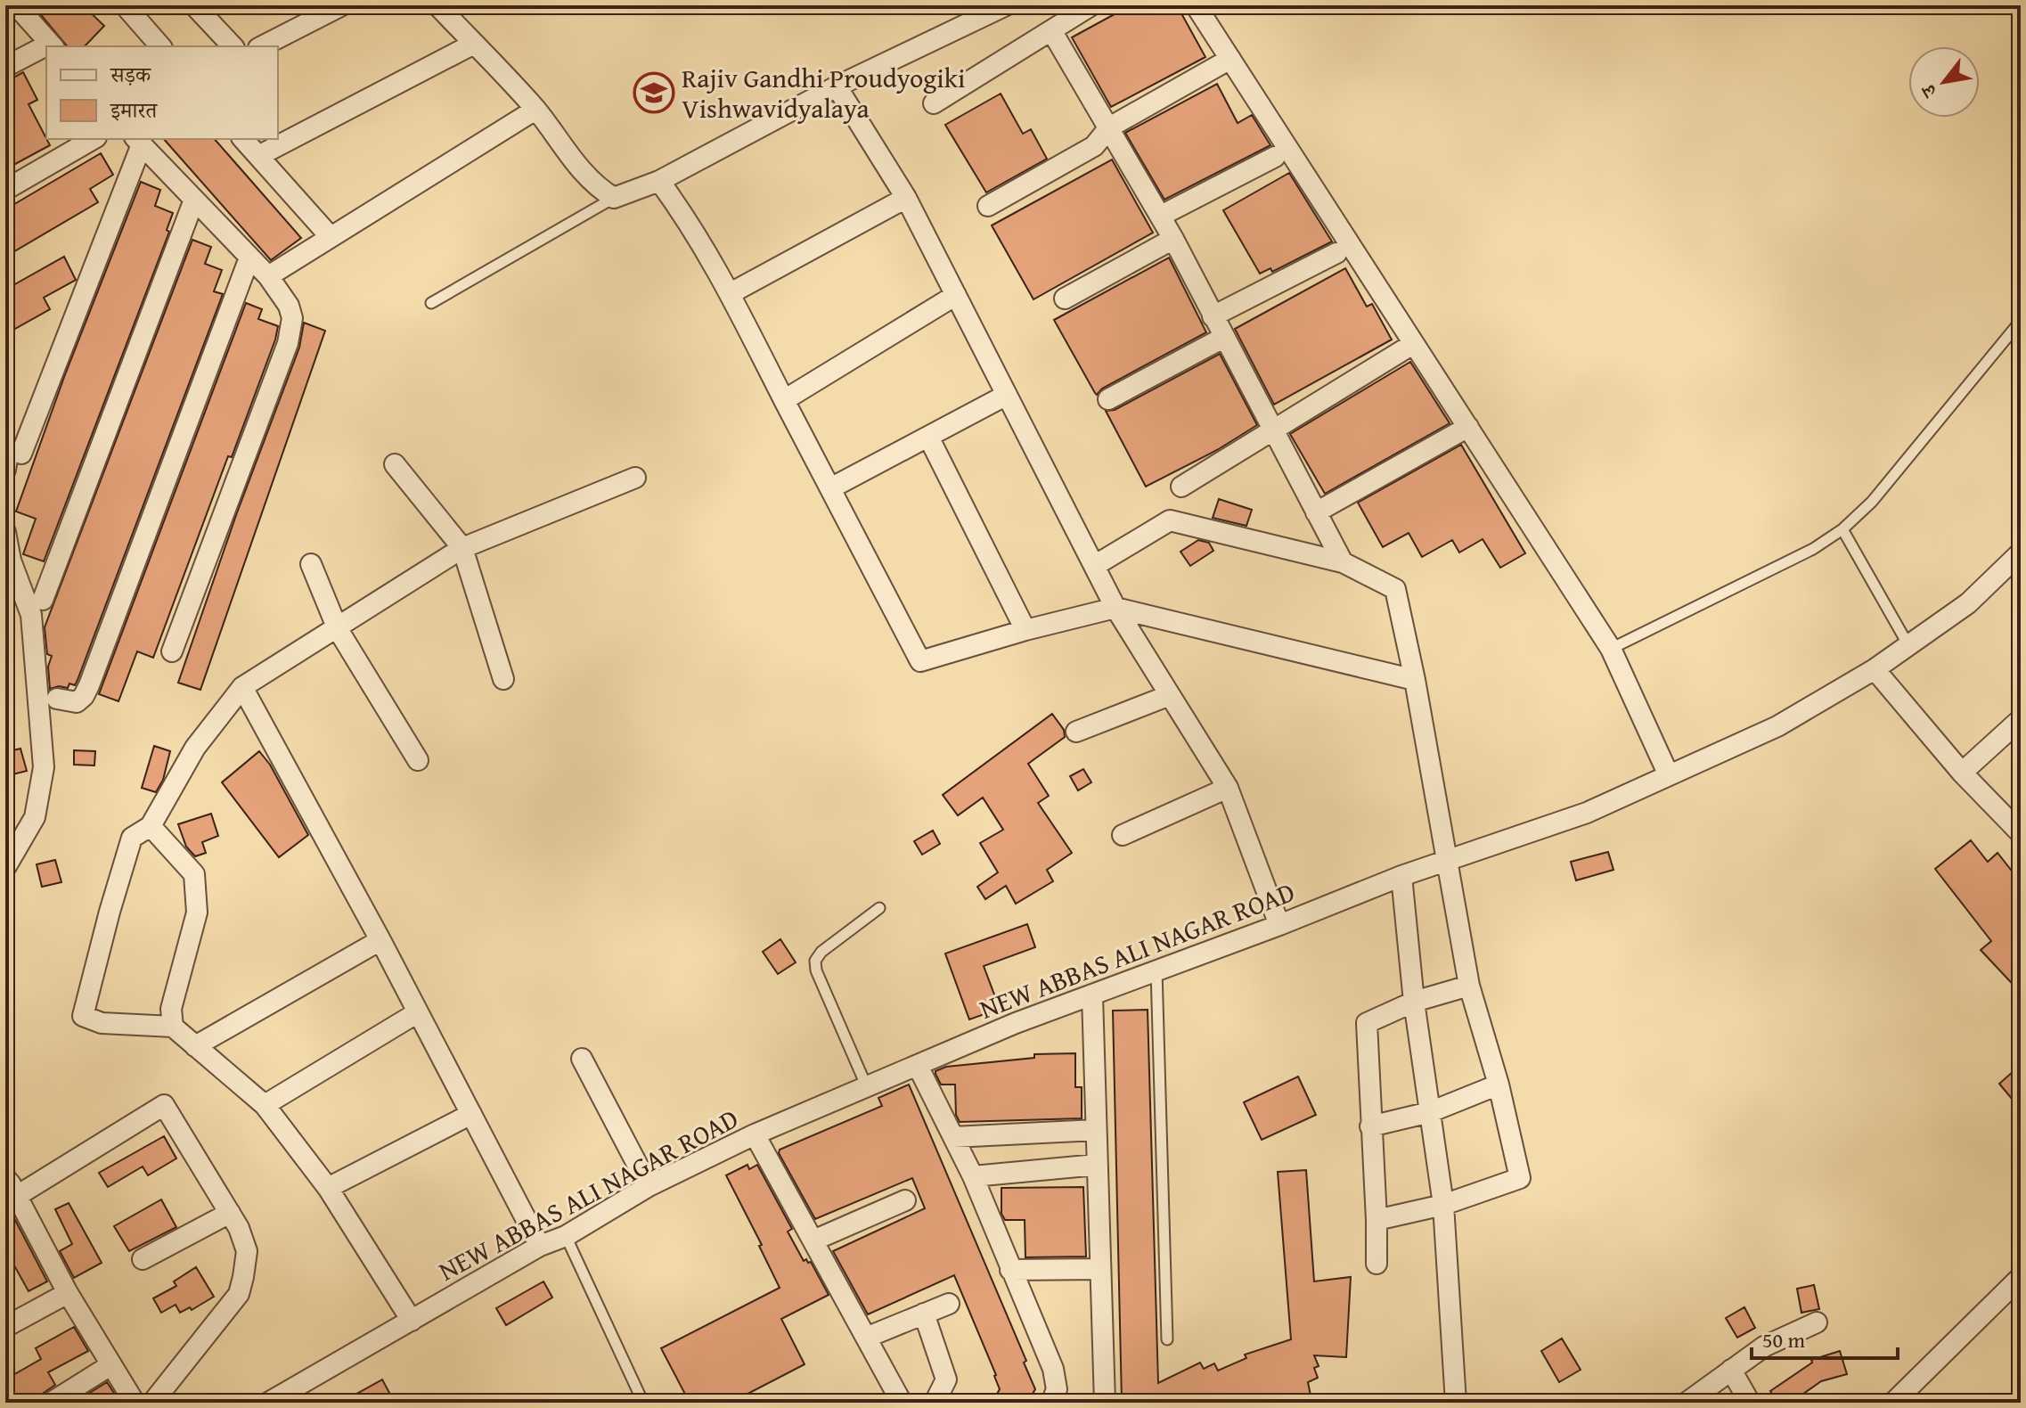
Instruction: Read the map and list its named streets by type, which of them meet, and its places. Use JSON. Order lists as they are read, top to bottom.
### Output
{
  "streets": {
    "street": ["NEW ABBAS ALI NAGAR ROAD"]
  },
  "places": {
    "school or university": ["Rajiv Gandhi Proudyogiki Vishwavidyalaya"]
  },
  "legend": ["सड़क", "इमारत"],
  "scale_bar": "50 m",
  "north": "bottom left"
}
